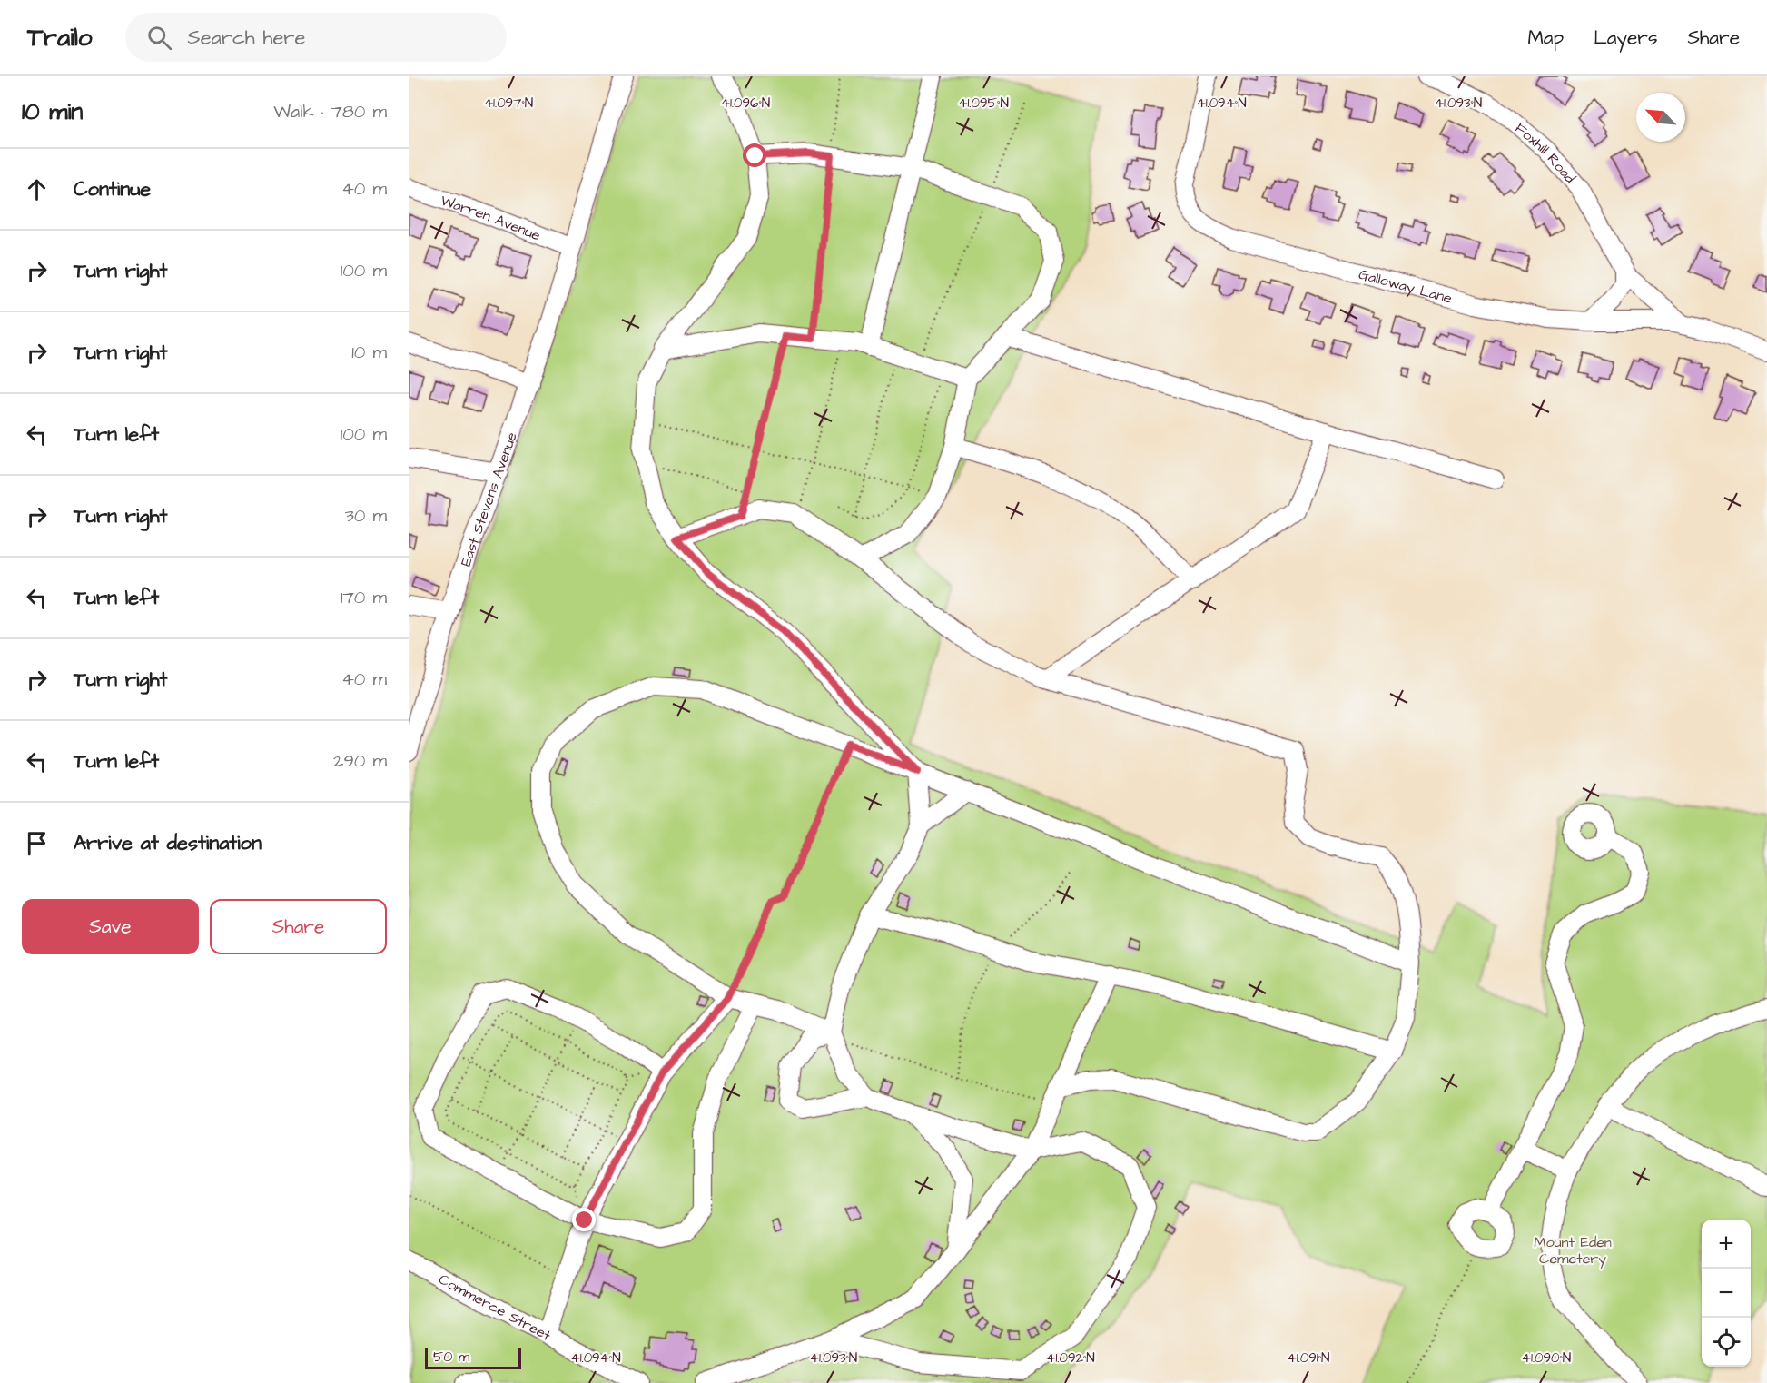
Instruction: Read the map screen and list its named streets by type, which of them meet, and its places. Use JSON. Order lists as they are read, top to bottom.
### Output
{
  "streets": {
    "street": [
      "Foxhill Road",
      "Warren Avenue",
      "Galloway Lane",
      "East Stevens Avenue",
      "Commerce Street"
    ]
  },
  "crossings": [
    ["Foxhill Road", "Galloway Lane"],
    ["Warren Avenue", "East Stevens Avenue"]
  ],
  "parks": ["Mount Eden Cemetery"],
  "scale_bar": "50 m",
  "north": "top left",
  "page": {
    "header": "Trailo",
    "search": "Search here",
    "nav": ["Map", "Layers", "Share"],
    "heading": ["10 min", "Walk · 780 m"],
    "list": [
      ["Continue", "40 m"],
      ["Turn right", "100 m"],
      ["Turn right", "10 m"],
      ["Turn left", "100 m"],
      ["Turn right", "30 m"],
      ["Turn left", "170 m"],
      ["Turn right", "40 m"],
      ["Turn left", "290 m"],
      "Arrive at destination"
    ],
    "buttons": ["Save", "Share"],
    "map_buttons": ["+", "−"],
    "scale": "50 m"
  },
  "coordinates": [
    "41.097°N",
    "41.096°N",
    "41.095°N",
    "41.093°N",
    "41.094°N",
    "41.092°N",
    "41.091°N",
    "41.090°N"
  ]
}
